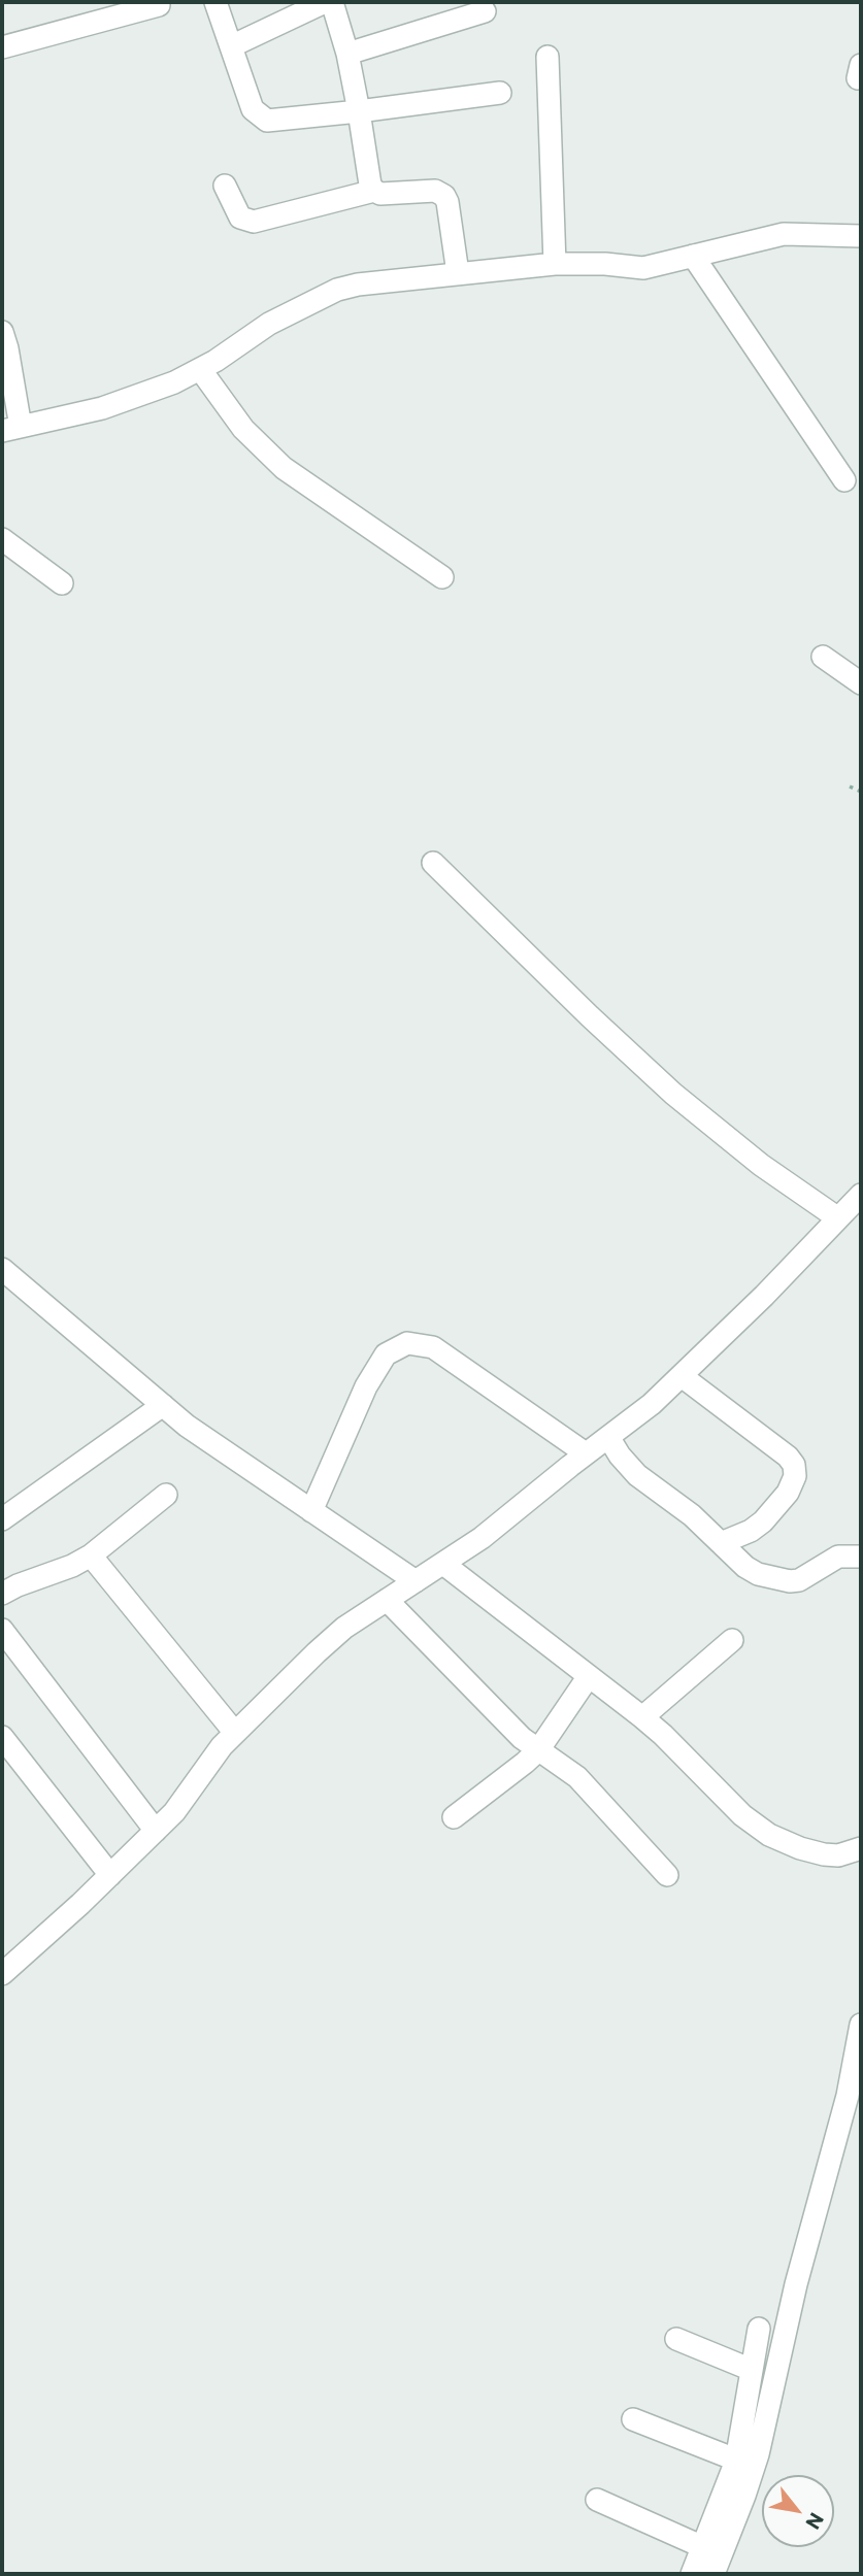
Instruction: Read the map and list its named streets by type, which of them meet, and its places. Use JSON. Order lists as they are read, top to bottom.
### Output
{
  "north": "bottom right"
}
